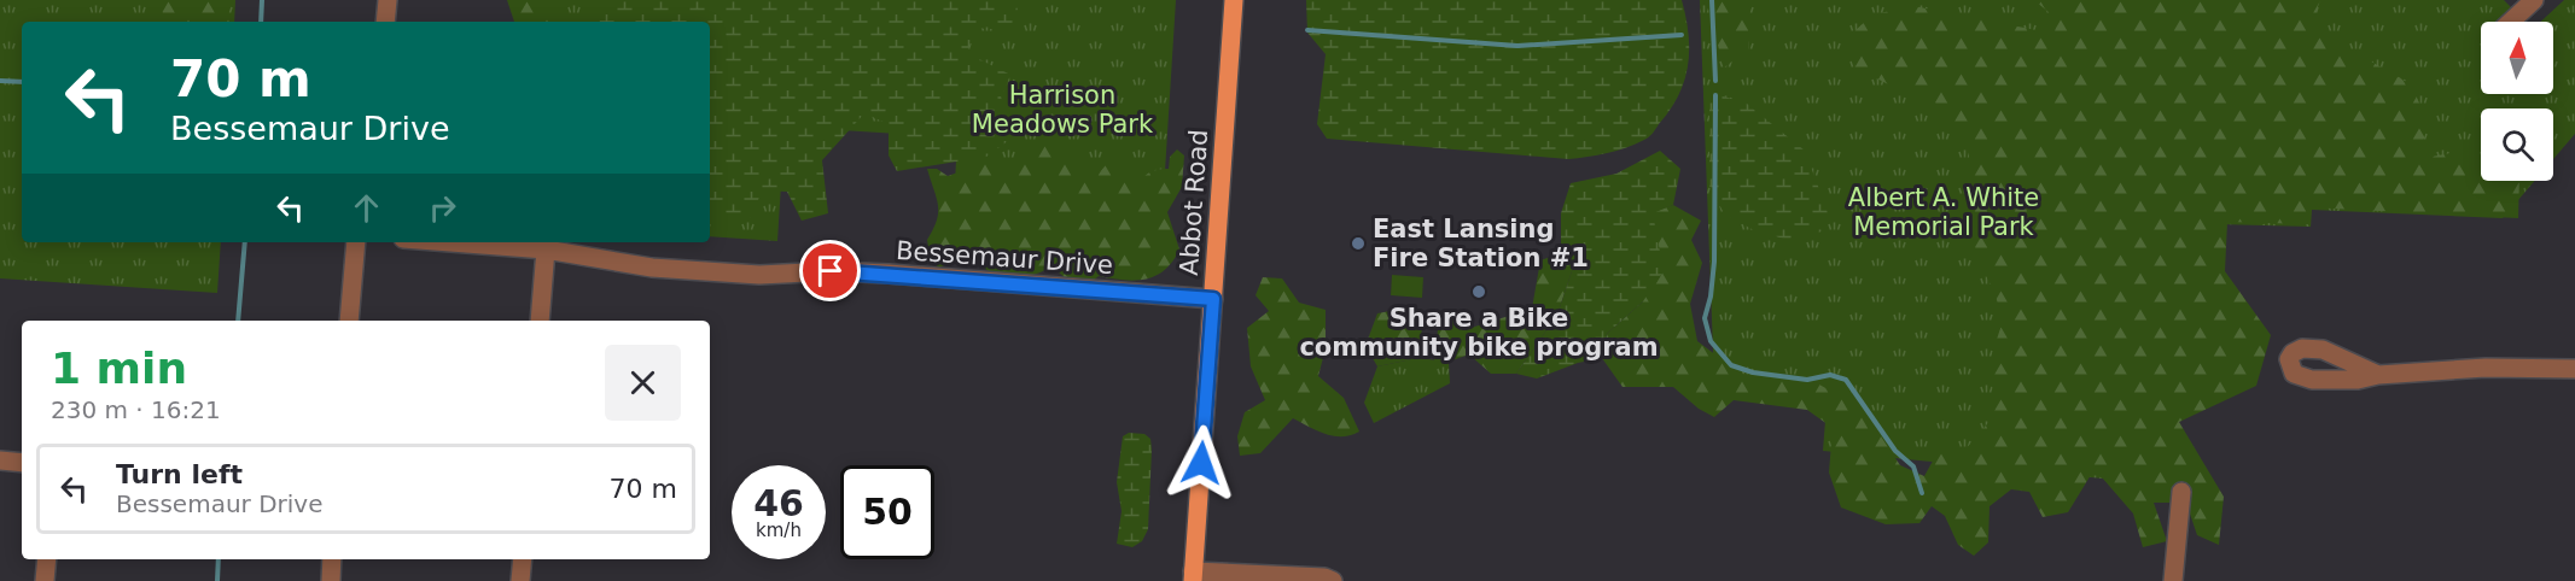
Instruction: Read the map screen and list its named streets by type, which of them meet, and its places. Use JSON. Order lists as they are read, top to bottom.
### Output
{
  "streets": {
    "main road": ["Abbot Road"],
    "street": ["Bessemaur Drive"]
  },
  "crossings": [
    ["Abbot Road", "Bessemaur Drive"]
  ],
  "parks": ["Harrison Meadows Park", "Albert A. White Memorial Park"],
  "places": ["East Lansing Fire Station #1", "Share a Bike community bike program"],
  "north": "top",
  "page": {
    "turn": ["70 m", "Bessemaur Drive"],
    "heading": ["1 min", "230 m · 16:21"],
    "list": [
      {
        "name": "Turn left",
        "note": "Bessemaur Drive",
        "value": "70 m"
      }
    ],
    "speed": "46 km/h",
    "limit": "50"
  }
}
